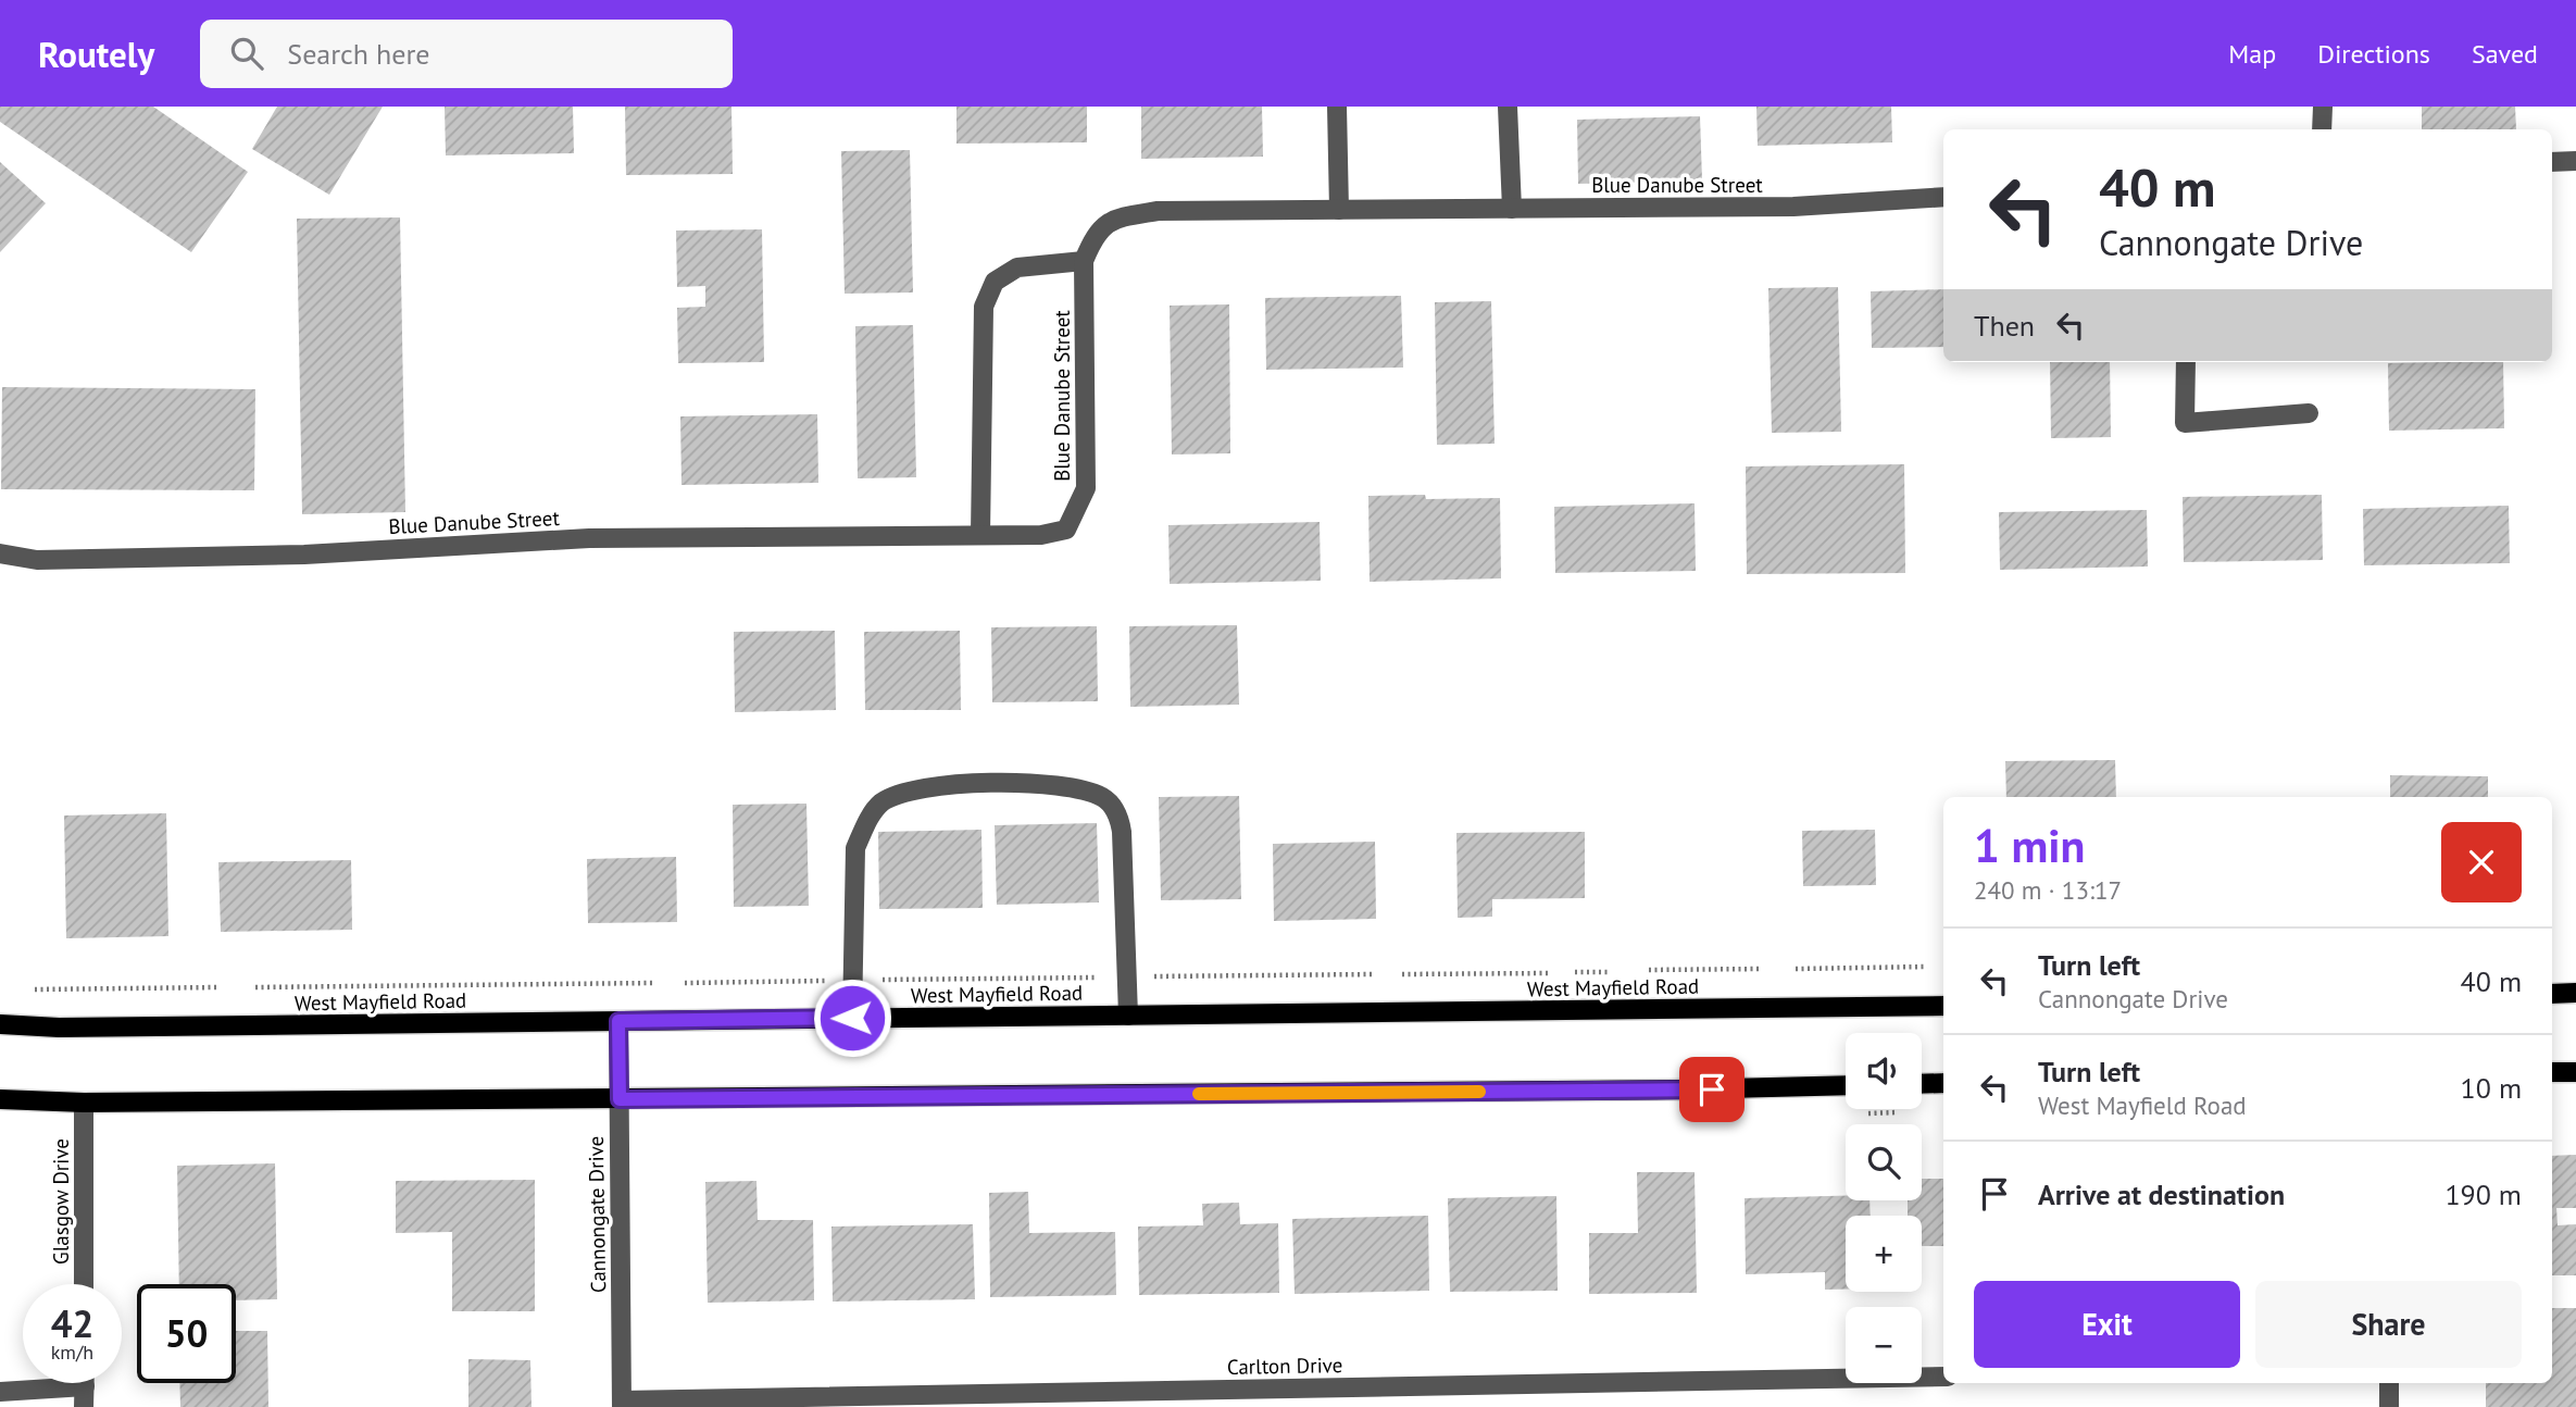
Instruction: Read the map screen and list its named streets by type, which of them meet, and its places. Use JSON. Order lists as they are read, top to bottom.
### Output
{
  "streets": {
    "main road": ["West Mayfield Road"],
    "street": [
      "Blue Danube Street",
      "Glasgow Drive",
      "Cannongate Drive",
      "Carlton Drive"
    ]
  },
  "crossings": [
    ["West Mayfield Road", "Cannongate Drive"],
    ["Cannongate Drive", "Carlton Drive"]
  ],
  "page": {
    "header": "Routely",
    "search": "Search here",
    "nav": ["Map", "Directions", "Saved"],
    "turn": ["40 m", "Cannongate Drive"],
    "then": "Then",
    "heading": ["1 min", "240 m · 13:17"],
    "list": [
      {
        "name": "Turn left",
        "note": "Cannongate Drive",
        "value": "40 m"
      },
      {
        "name": "Turn left",
        "note": "West Mayfield Road",
        "value": "10 m"
      },
      {
        "name": "Arrive at destination",
        "value": "190 m"
      }
    ],
    "map_buttons": ["+", "−"],
    "buttons": ["Exit", "Share"],
    "speed": "42 km/h",
    "limit": "50"
  }
}
